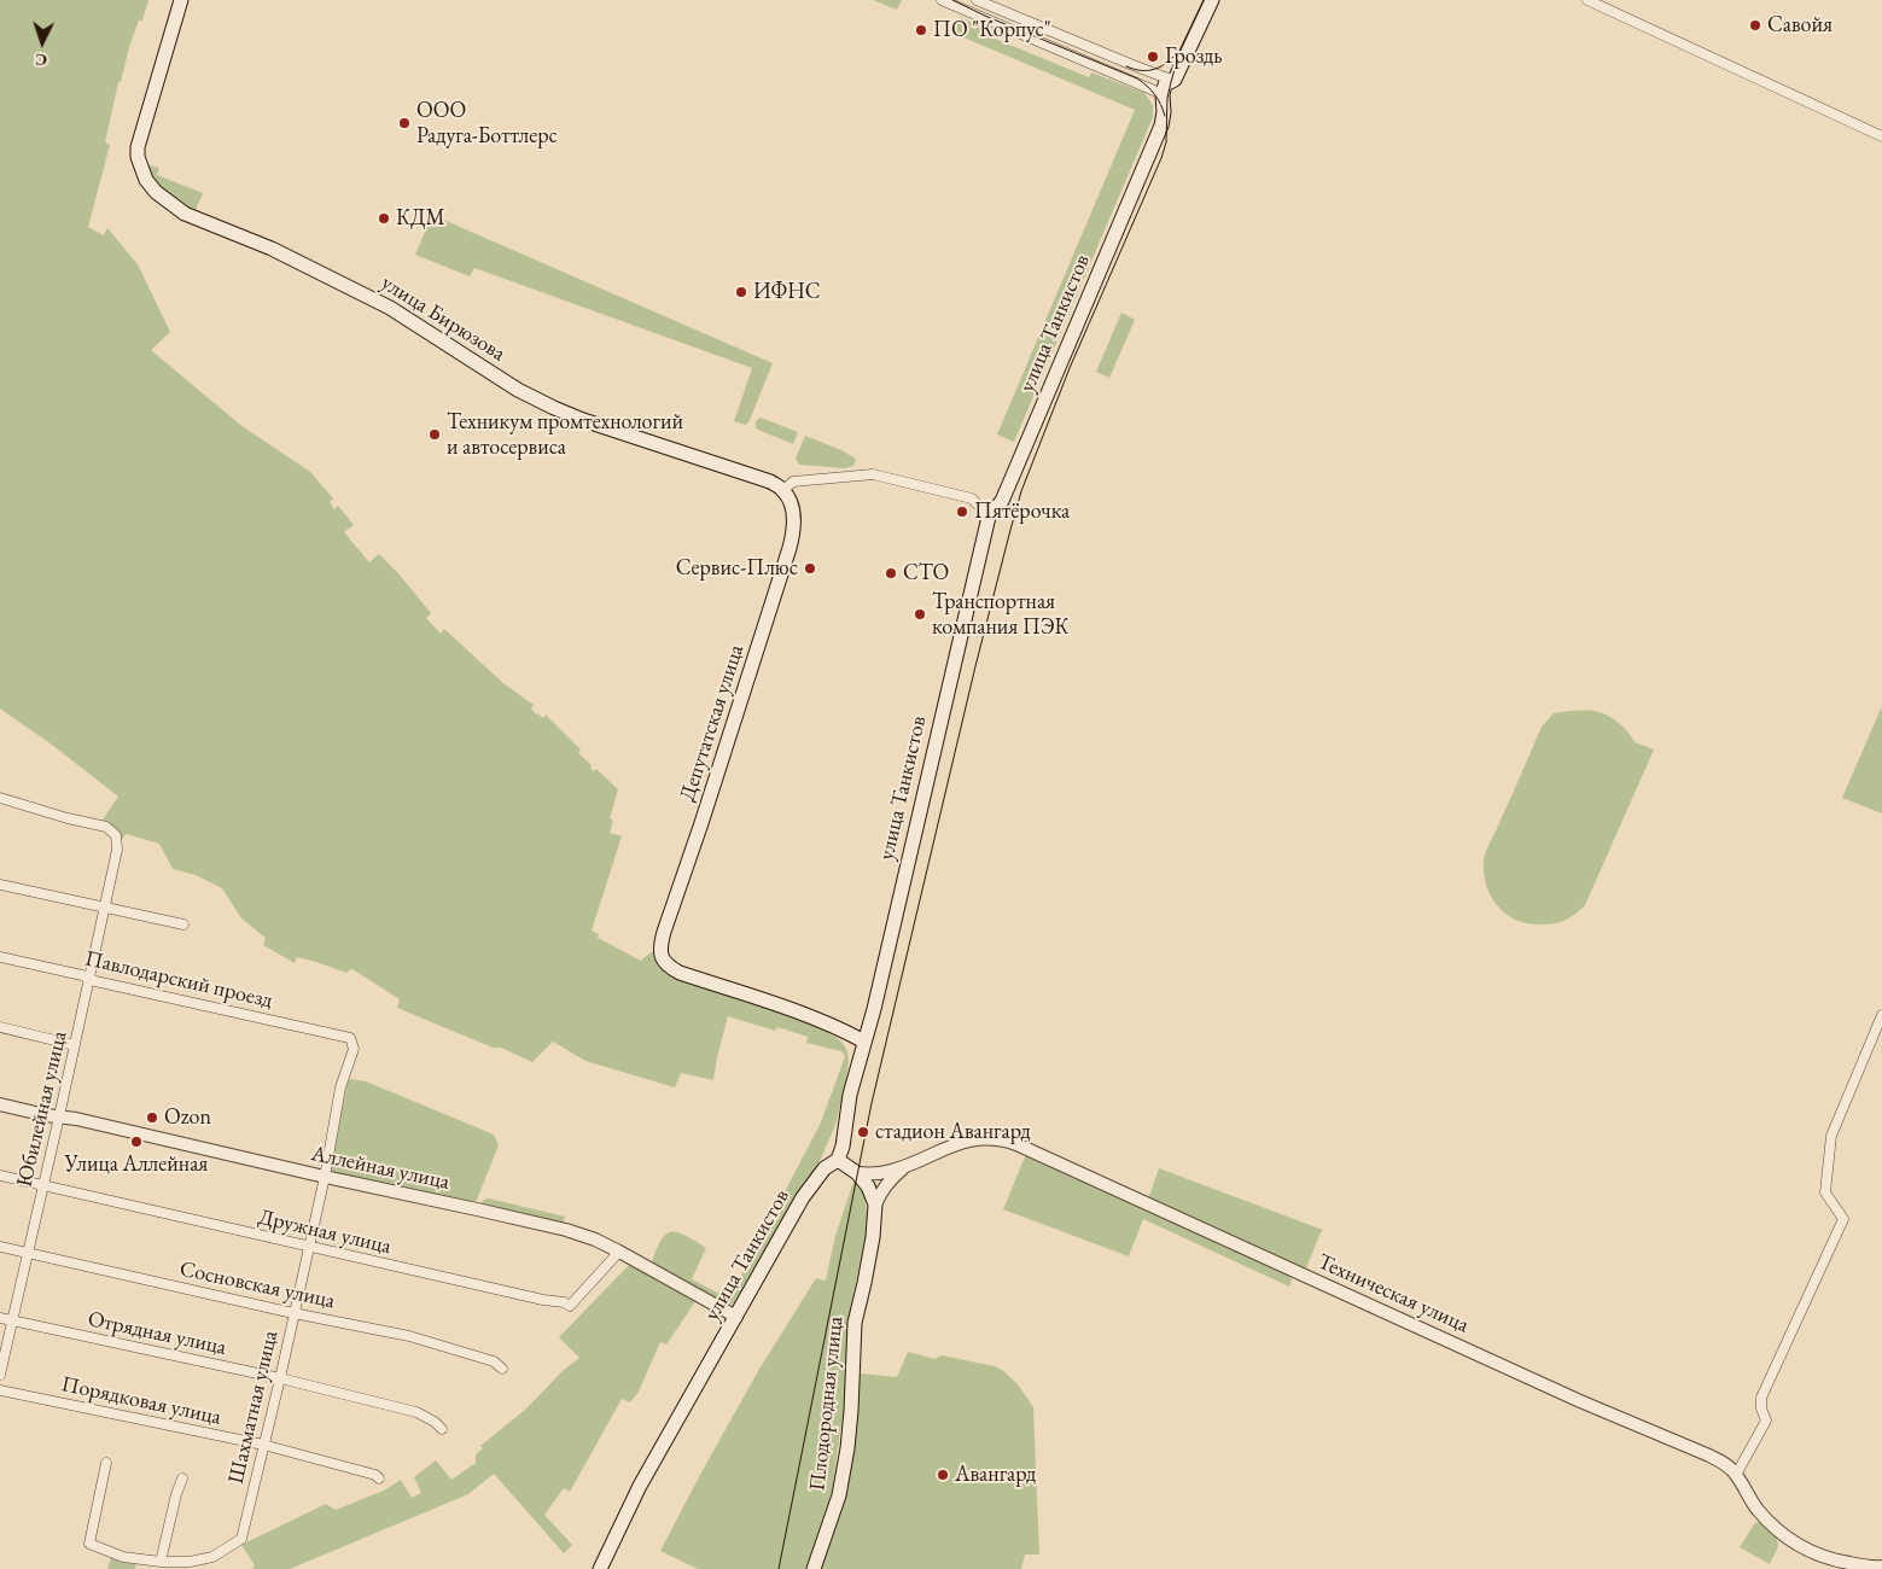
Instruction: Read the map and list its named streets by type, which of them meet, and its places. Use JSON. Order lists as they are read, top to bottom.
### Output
{
  "streets": {
    "main road": [
      "улица Бирюзова",
      "улица Танкистов",
      "Депутатская улица",
      "Плодородная улица"
    ],
    "street": [
      "Павлодарский проезд",
      "Юбилейная улица",
      "Аллейная улица",
      "Дружная улица",
      "Сосновская улица",
      "Техническая улица",
      "Отрядная улица",
      "Порядковая улица",
      "Шахматная улица"
    ]
  },
  "crossings": [
    ["улица Бирюзова", "Депутатская улица"],
    ["улица Танкистов", "Депутатская улица"],
    ["улица Танкистов", "Аллейная улица"],
    ["Павлодарский проезд", "Юбилейная улица"],
    ["Павлодарский проезд", "Шахматная улица"],
    ["Юбилейная улица", "Аллейная улица"],
    ["Юбилейная улица", "Дружная улица"],
    ["Юбилейная улица", "Сосновская улица"],
    ["Юбилейная улица", "Отрядная улица"],
    ["Аллейная улица", "Дружная улица"],
    ["Аллейная улица", "Шахматная улица"],
    ["Дружная улица", "Шахматная улица"],
    ["Сосновская улица", "Шахматная улица"],
    ["Отрядная улица", "Шахматная улица"],
    ["Порядковая улица", "Шахматная улица"]
  ],
  "places": [
    "Савойя",
    "ПО \"Корпус\"",
    "Гроздь",
    "ООО Радуга-Боттлерс",
    "КДМ",
    "ИФНС",
    "Техникум промтехнологий и автосервиса",
    "Пятёрочка",
    "Сервис-Плюс",
    "СТО",
    "Транспортная компания ПЭК",
    "Ozon",
    "стадион Авангард",
    "Улица Аллейная",
    "Авангард"
  ],
  "north": "bottom"
}
